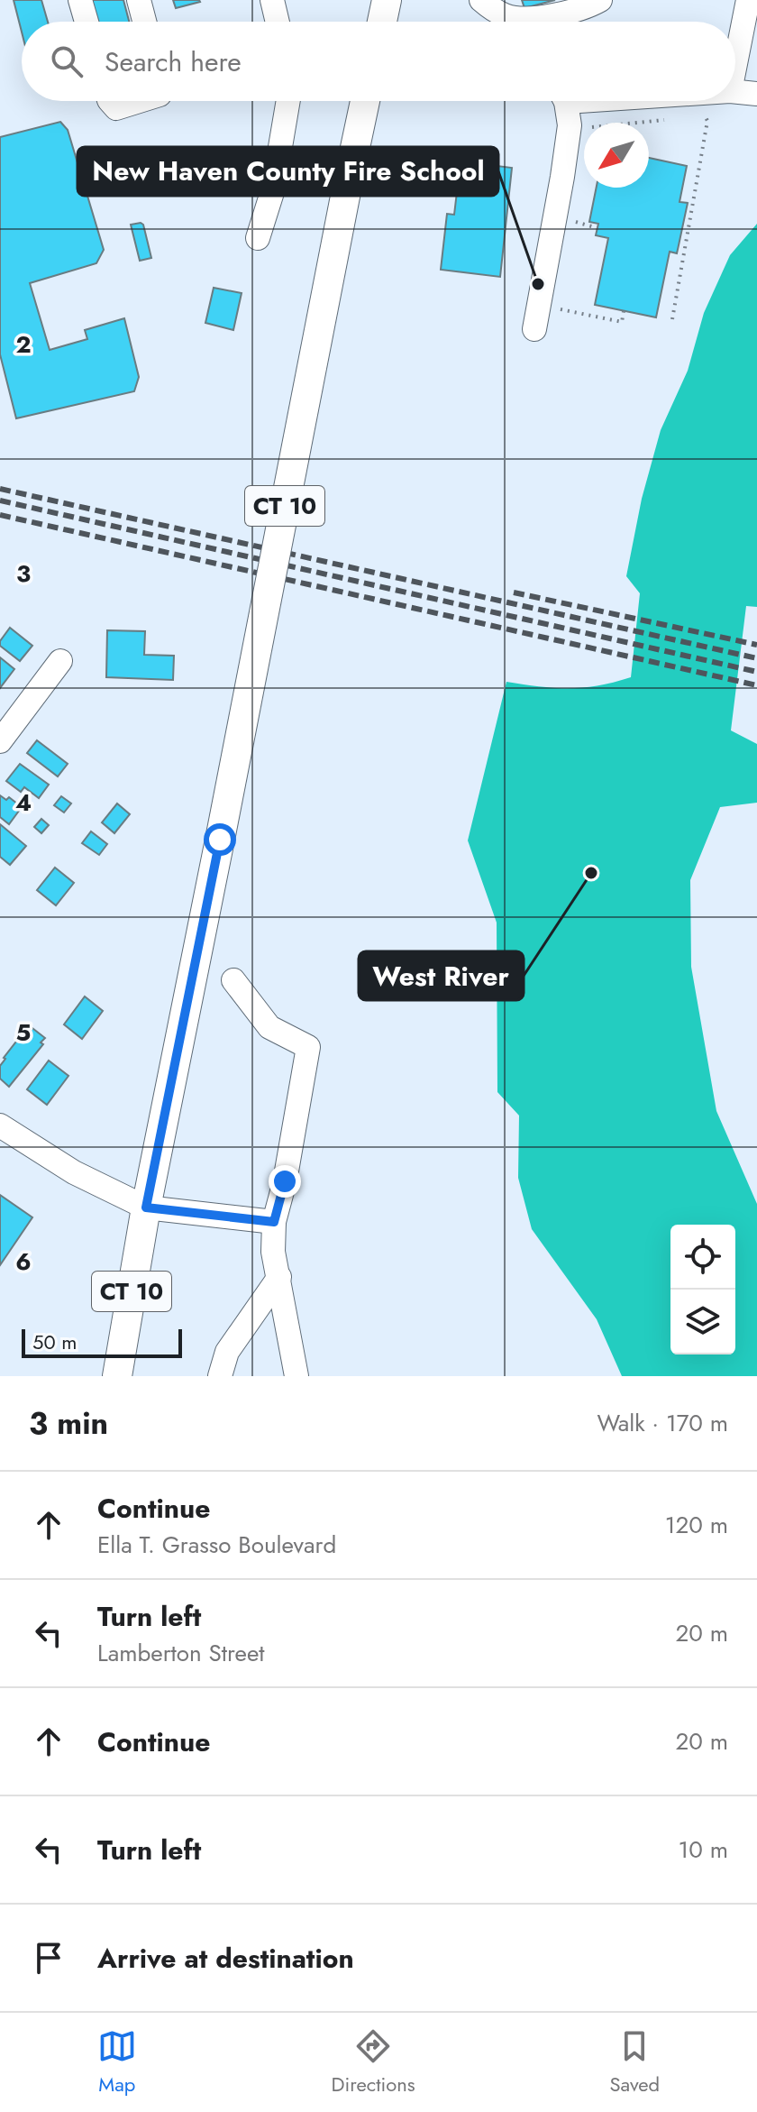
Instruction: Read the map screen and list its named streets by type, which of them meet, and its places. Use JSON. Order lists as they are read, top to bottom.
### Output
{
  "streets": {
    "main road": ["CT 10"]
  },
  "places": ["New Haven County Fire School", "West River"],
  "scale_bar": "50 m",
  "north": "bottom left",
  "page": {
    "search": "Search here",
    "scale": "50 m",
    "heading": ["3 min", "Walk · 170 m"],
    "list": [
      ["Continue", "Ella T. Grasso Boulevard", "120 m"],
      ["Turn left", "Lamberton Street", "20 m"],
      ["Continue", "20 m"],
      ["Turn left", "10 m"],
      "Arrive at destination"
    ],
    "nav": ["Map", "Directions", "Saved"]
  },
  "grid": {
    "rows": [
      "2",
      "3",
      "4",
      "5",
      "6"
    ]
  }
}
